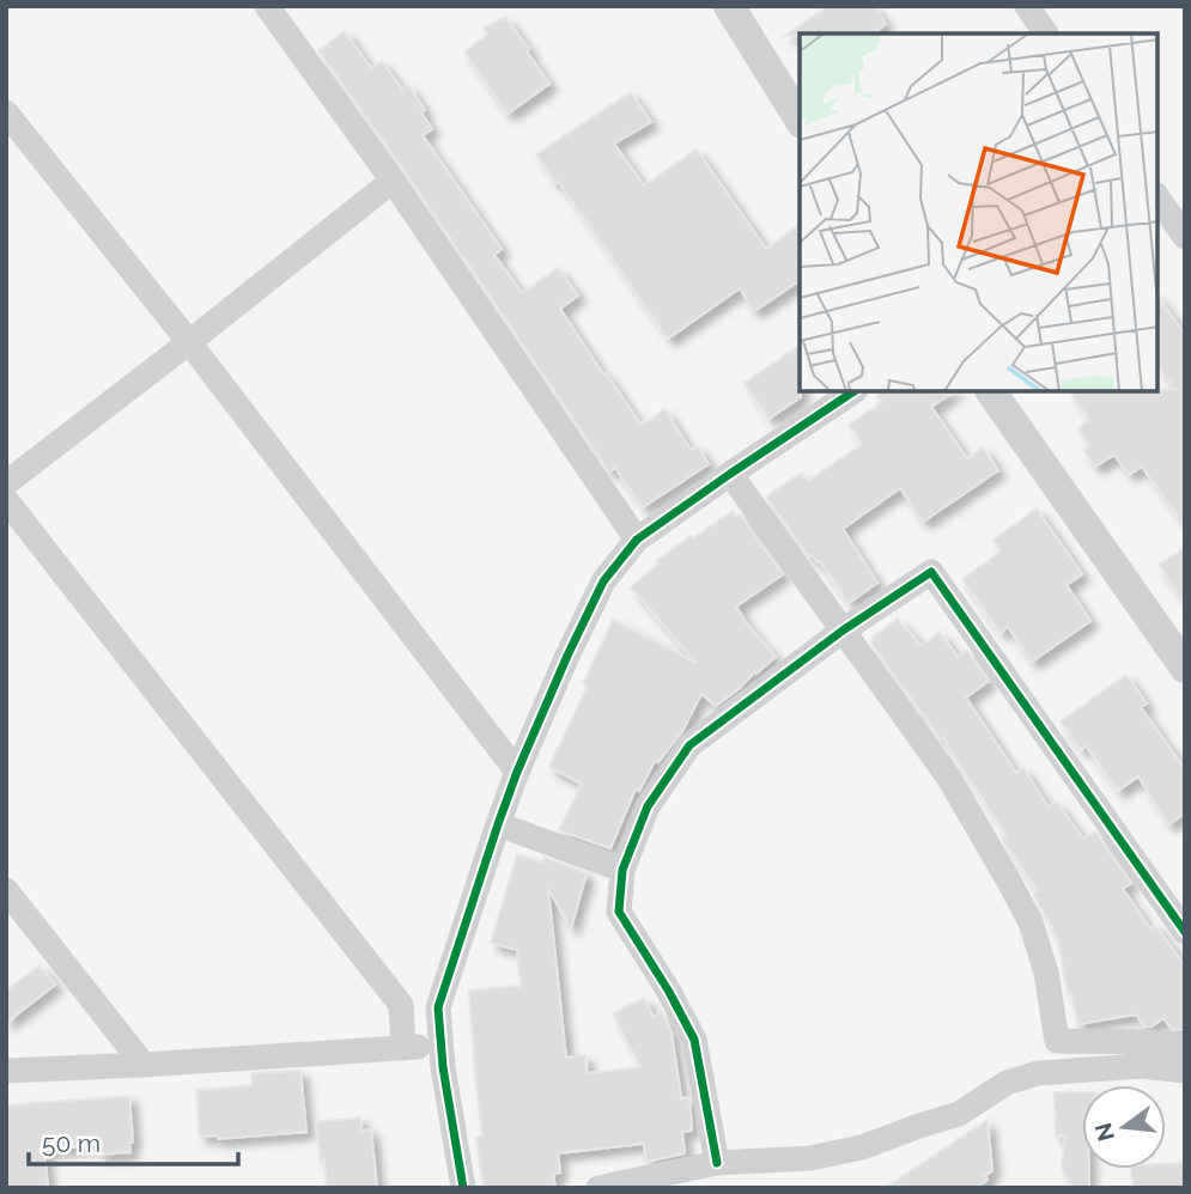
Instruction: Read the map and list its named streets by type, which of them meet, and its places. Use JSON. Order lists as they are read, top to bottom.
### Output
{
  "scale_bar": "50 m",
  "north": "left"
}
